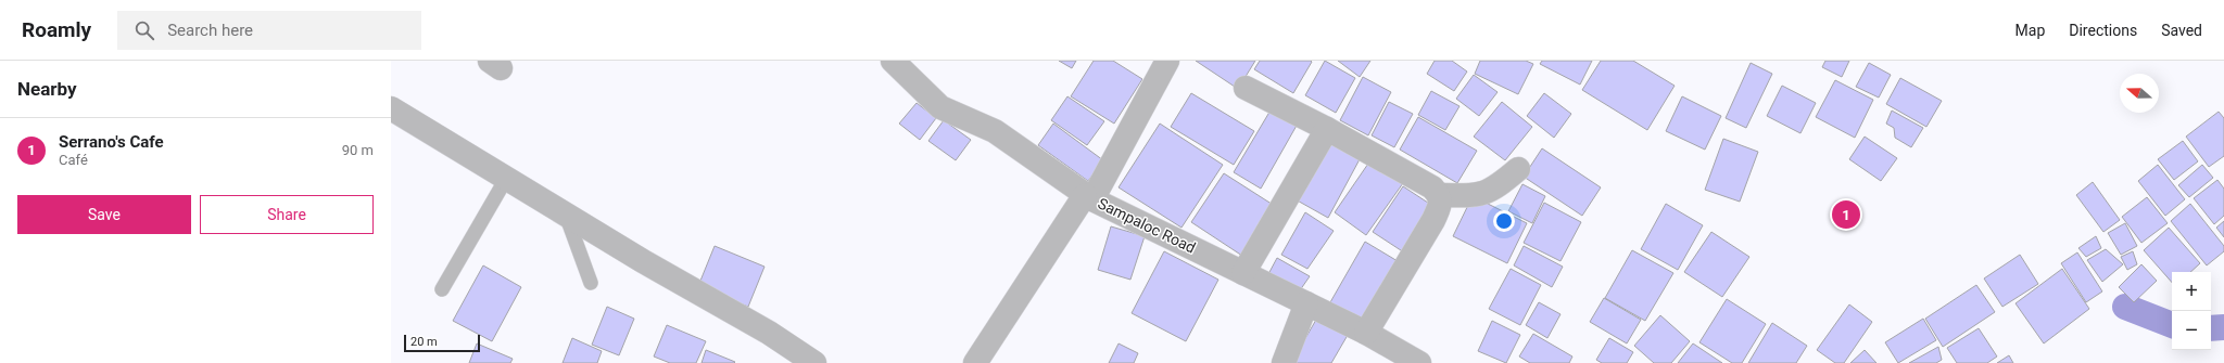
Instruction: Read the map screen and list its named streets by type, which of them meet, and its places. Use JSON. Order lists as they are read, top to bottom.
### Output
{
  "streets": {
    "street": ["Sampaloc Road"]
  },
  "scale_bar": "20 m",
  "north": "left",
  "page": {
    "header": "Roamly",
    "search": "Search here",
    "nav": ["Map", "Directions", "Saved"],
    "heading": "Nearby",
    "list": [
      {
        "mark": "1",
        "name": "Serrano's Cafe",
        "note": "Café",
        "value": "90 m"
      }
    ],
    "buttons": ["Save", "Share"],
    "pins": "1",
    "map_buttons": ["+", "−"],
    "scale": "20 m"
  }
}
